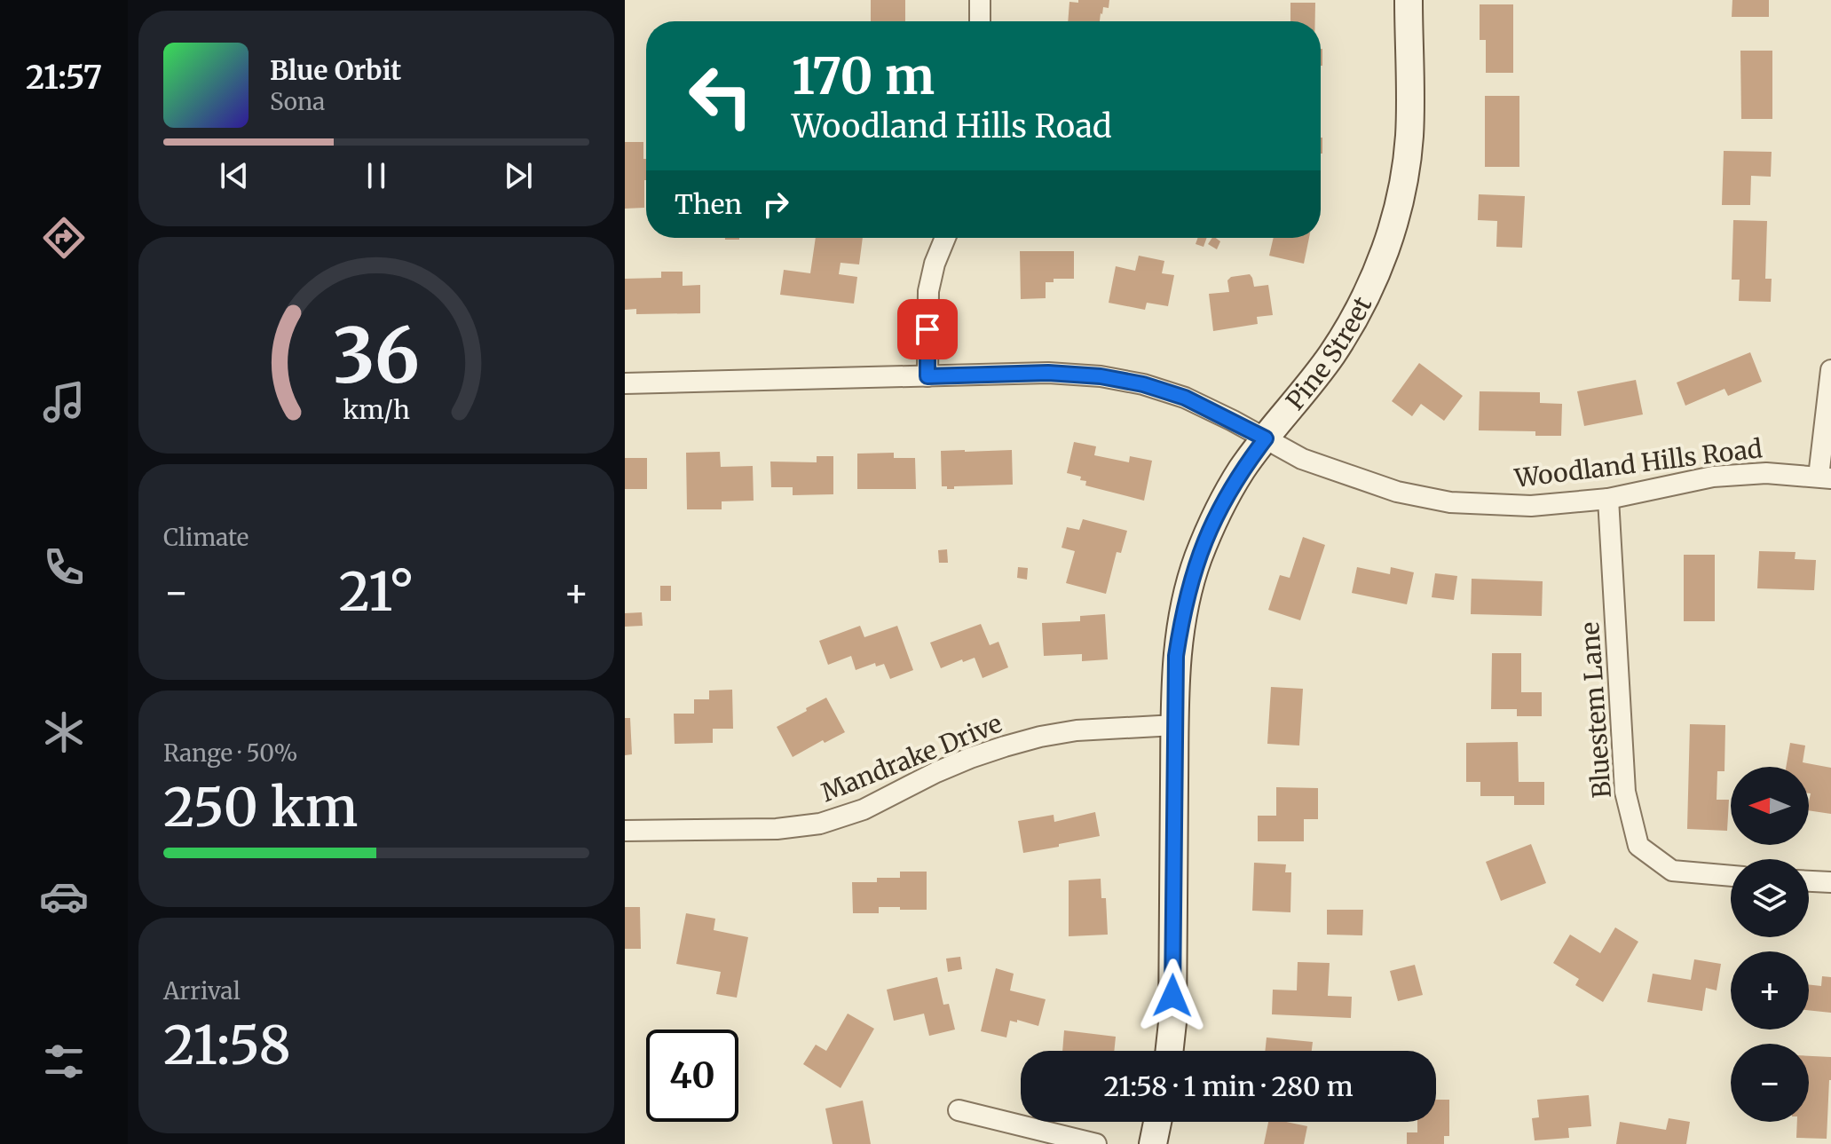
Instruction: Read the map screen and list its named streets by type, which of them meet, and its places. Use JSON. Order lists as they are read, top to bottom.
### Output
{
  "streets": {
    "street": [
      "Pine Street",
      "Woodland Hills Road",
      "Bluestem Lane",
      "Mandrake Drive"
    ]
  },
  "crossings": [
    ["Pine Street", "Woodland Hills Road"],
    ["Pine Street", "Mandrake Drive"],
    ["Woodland Hills Road", "Bluestem Lane"]
  ],
  "north": "left",
  "page": {
    "tabs": "21:57",
    "turn": ["170 m", "Woodland Hills Road"],
    "song": ["Blue Orbit", "Sona"],
    "then": "Then",
    "tile": [
      "Climate",
      ["Range · 50%", "250 km"],
      ["Arrival", "21:58"]
    ],
    "heat": ["−", "21°", "+"],
    "map_buttons": ["+", "−"],
    "limit": "40",
    "trip": "21:58 · 1 min · 280 m",
    "gauge": ["36", "km/h"]
  }
}
